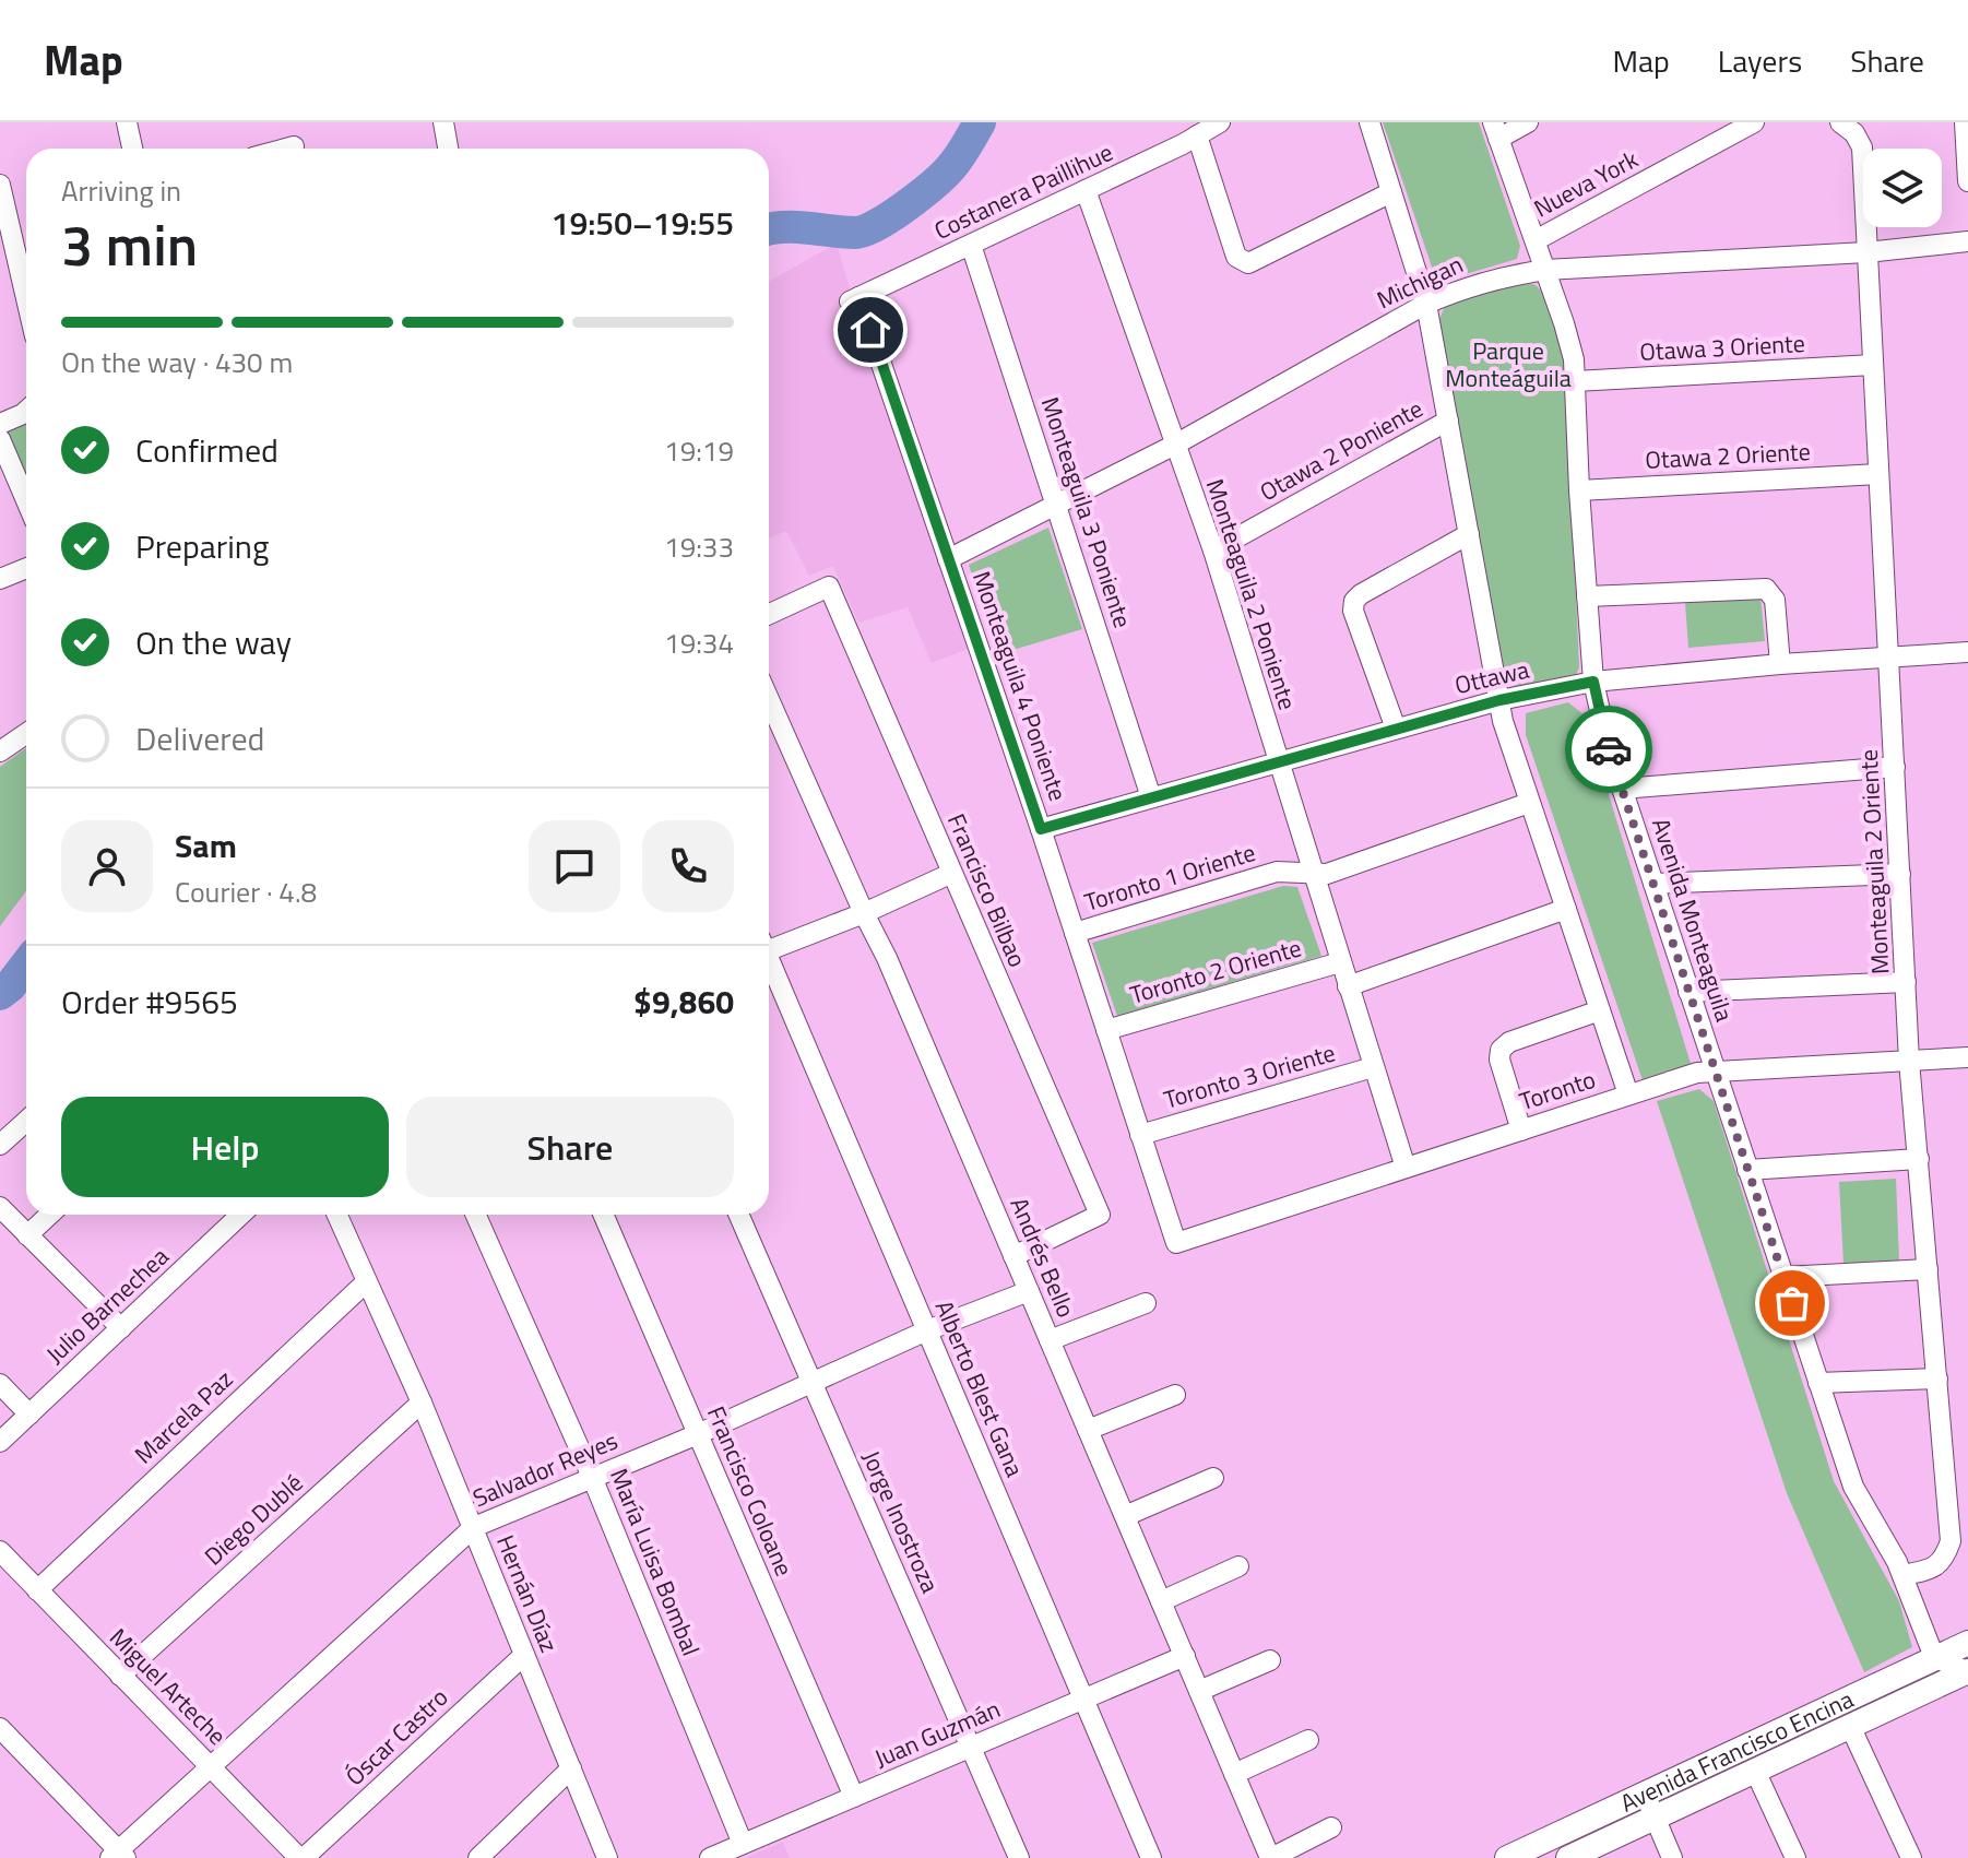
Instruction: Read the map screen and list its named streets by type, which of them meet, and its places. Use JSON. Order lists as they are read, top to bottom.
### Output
{
  "streets": {
    "main road": ["Avenida Francisco Encina"],
    "street": [
      "Nueva York",
      "Costanera Paillihue",
      "Michigan",
      "Otawa 3 Oriente",
      "Otawa 2 Poniente",
      "Otawa 2 Oriente",
      "Monteaguila 3 Poniente",
      "Monteaguila 2 Poniente",
      "Ottawa",
      "Monteaguila 4 Poniente",
      "Monteaguila 2 Oriente",
      "Toronto 1 Oriente",
      "Francisco Bilbao",
      "Avenida Monteaguila",
      "Toronto 2 Oriente",
      "Toronto 3 Oriente",
      "Toronto",
      "Andrés Bello",
      "Julio Barnechea",
      "Alberto Blest Gana",
      "Marcela Paz",
      "Salvador Reyes",
      "Francisco Coloane",
      "Diego Dublé",
      "Jorge Inostroza",
      "María Luisa Bombal",
      "Hernán Díaz",
      "Miguel Arteche",
      "Juan Guzmán",
      "Óscar Castro"
    ]
  },
  "crossings": [
    ["Nueva York", "Avenida Monteaguila"],
    ["Costanera Paillihue", "Monteaguila 3 Poniente"],
    ["Costanera Paillihue", "Monteaguila 2 Poniente"],
    ["Costanera Paillihue", "Monteaguila 4 Poniente"],
    ["Michigan", "Monteaguila 3 Poniente"],
    ["Michigan", "Monteaguila 2 Poniente"],
    ["Michigan", "Monteaguila 4 Poniente"],
    ["Michigan", "Monteaguila 2 Oriente"],
    ["Michigan", "Avenida Monteaguila"],
    ["Otawa 3 Oriente", "Monteaguila 2 Oriente"],
    ["Otawa 3 Oriente", "Avenida Monteaguila"],
    ["Otawa 2 Poniente", "Monteaguila 2 Poniente"],
    ["Otawa 2 Oriente", "Monteaguila 2 Oriente"],
    ["Otawa 2 Oriente", "Avenida Monteaguila"],
    ["Monteaguila 3 Poniente", "Ottawa"],
    ["Monteaguila 2 Poniente", "Ottawa"],
    ["Monteaguila 2 Poniente", "Toronto 1 Oriente"],
    ["Monteaguila 2 Poniente", "Toronto 2 Oriente"],
    ["Monteaguila 2 Poniente", "Toronto 3 Oriente"],
    ["Monteaguila 2 Poniente", "Toronto"],
    ["Ottawa", "Monteaguila 4 Poniente"],
    ["Ottawa", "Monteaguila 2 Oriente"],
    ["Ottawa", "Avenida Monteaguila"],
    ["Monteaguila 4 Poniente", "Toronto 1 Oriente"],
    ["Monteaguila 4 Poniente", "Toronto 2 Oriente"],
    ["Monteaguila 4 Poniente", "Toronto 3 Oriente"],
    ["Monteaguila 4 Poniente", "Toronto"],
    ["Monteaguila 2 Oriente", "Avenida Monteaguila"],
    ["Monteaguila 2 Oriente", "Toronto"],
    ["Francisco Bilbao", "Andrés Bello"],
    ["Avenida Monteaguila", "Toronto"],
    ["Avenida Monteaguila", "Avenida Francisco Encina"],
    ["Andrés Bello", "Salvador Reyes"],
    ["Andrés Bello", "Juan Guzmán"],
    ["Alberto Blest Gana", "Salvador Reyes"],
    ["Alberto Blest Gana", "Juan Guzmán"],
    ["Marcela Paz", "Hernán Díaz"],
    ["Marcela Paz", "Miguel Arteche"],
    ["Salvador Reyes", "Francisco Coloane"],
    ["Salvador Reyes", "Jorge Inostroza"],
    ["Salvador Reyes", "María Luisa Bombal"],
    ["Salvador Reyes", "Hernán Díaz"],
    ["Salvador Reyes", "Miguel Arteche"],
    ["Francisco Coloane", "Juan Guzmán"],
    ["Diego Dublé", "Hernán Díaz"],
    ["Diego Dublé", "Miguel Arteche"],
    ["Jorge Inostroza", "Juan Guzmán"],
    ["María Luisa Bombal", "Juan Guzmán"],
    ["Hernán Díaz", "Óscar Castro"],
    ["Miguel Arteche", "Óscar Castro"]
  ],
  "parks": ["Parque Monteáguila"],
  "page": {
    "header": "Map",
    "nav": ["Map", "Layers", "Share"],
    "heading": ["3 min", "Arriving in", "19:50–19:55"],
    "panel": [
      "Sam",
      "Courier · 4.8",
      "Order #9565",
      "$9,860"
    ],
    "bar": "On the way · 430 m",
    "list": [
      ["Confirmed", "19:19"],
      ["Preparing", "19:33"],
      ["On the way", "19:34"],
      "Delivered"
    ],
    "buttons": ["Help", "Share"]
  }
}
